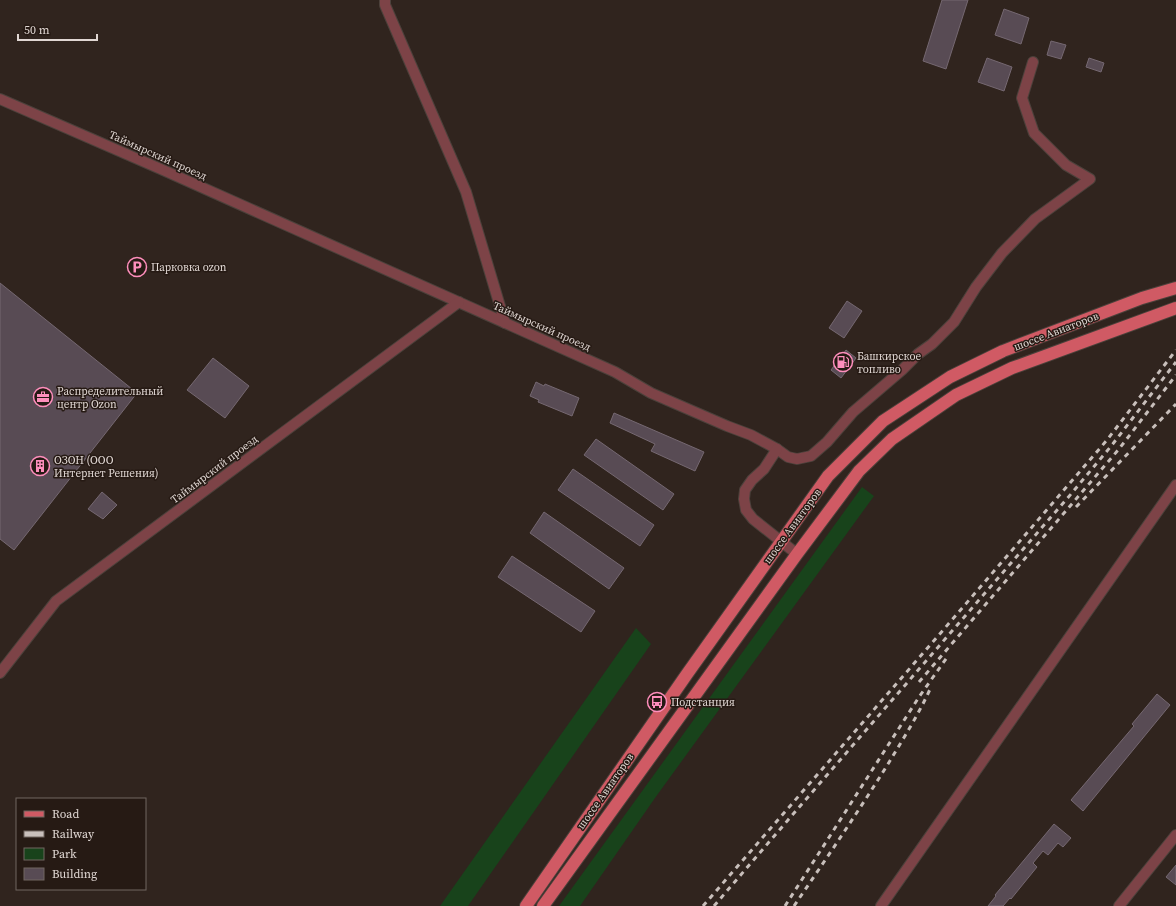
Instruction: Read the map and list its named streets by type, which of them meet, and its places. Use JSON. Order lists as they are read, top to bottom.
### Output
{
  "streets": {
    "main road": ["шоссе Авиаторов"],
    "street": ["Таймырский проезд"]
  },
  "places": {
    "parking": ["Парковка ozon"],
    "fuel station": ["Башкирское топливо"],
    "office": ["Распределительный центр Ozon"],
    "building": ["ОЗОН (ООО Интернет Решения)"],
    "bus stop": ["Подстанция"]
  },
  "legend": [
    "Road",
    "Railway",
    "Park",
    "Building"
  ],
  "scale_bar": "50 m"
}
